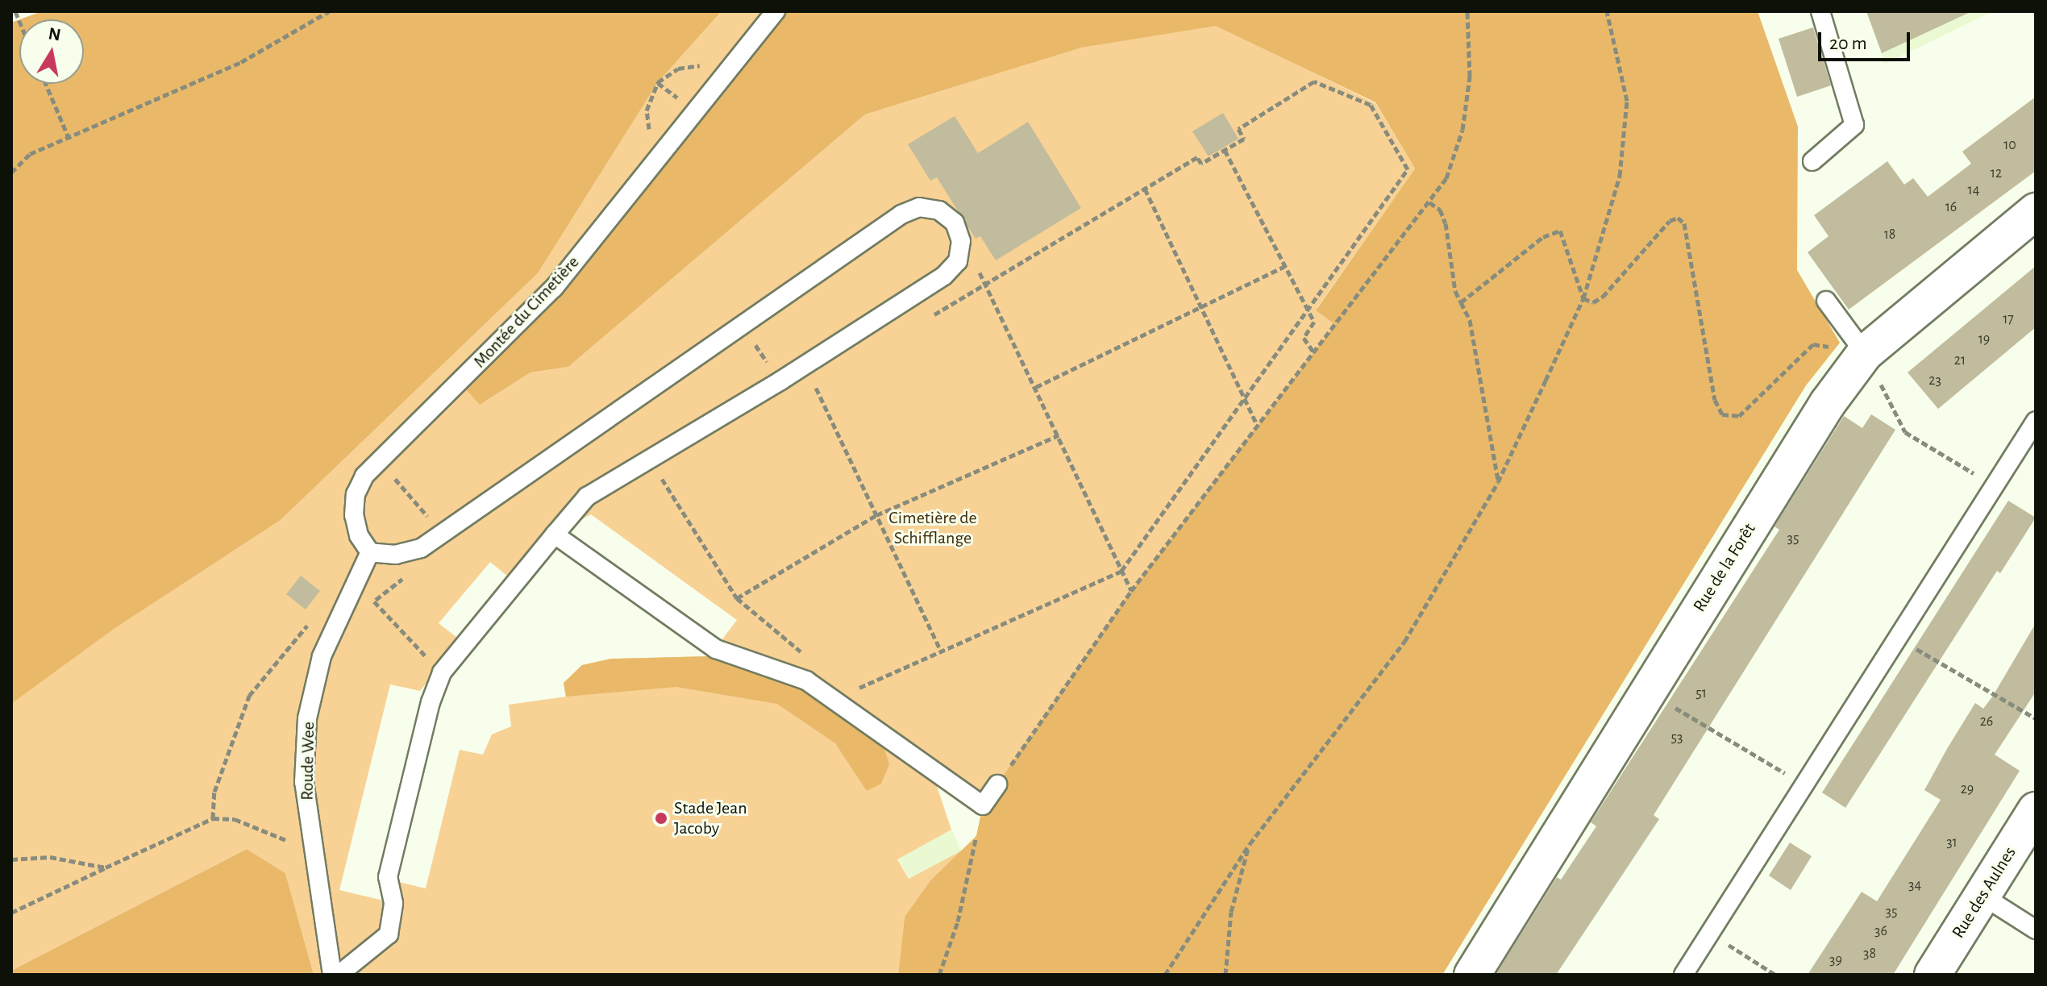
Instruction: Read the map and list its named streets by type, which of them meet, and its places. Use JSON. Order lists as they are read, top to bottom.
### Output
{
  "streets": {
    "street": ["Rue de la Forêt", "Rue des Aulnes"],
    "lane": ["Montée du Cimetière", "Roude Wee"]
  },
  "crossings": [
    ["Montée du Cimetière", "Roude Wee"]
  ],
  "parks": ["Cimetière de Schifflange"],
  "places": ["Stade Jean Jacoby"],
  "house_numbers": [
    "10",
    "12",
    "14",
    "16",
    "18",
    "17",
    "19",
    "21",
    "23",
    "35",
    "51",
    "26",
    "53",
    "29",
    "31",
    "34",
    "35",
    "36",
    "38",
    "39"
  ],
  "scale_bar": "20 m",
  "north": "top"
}
